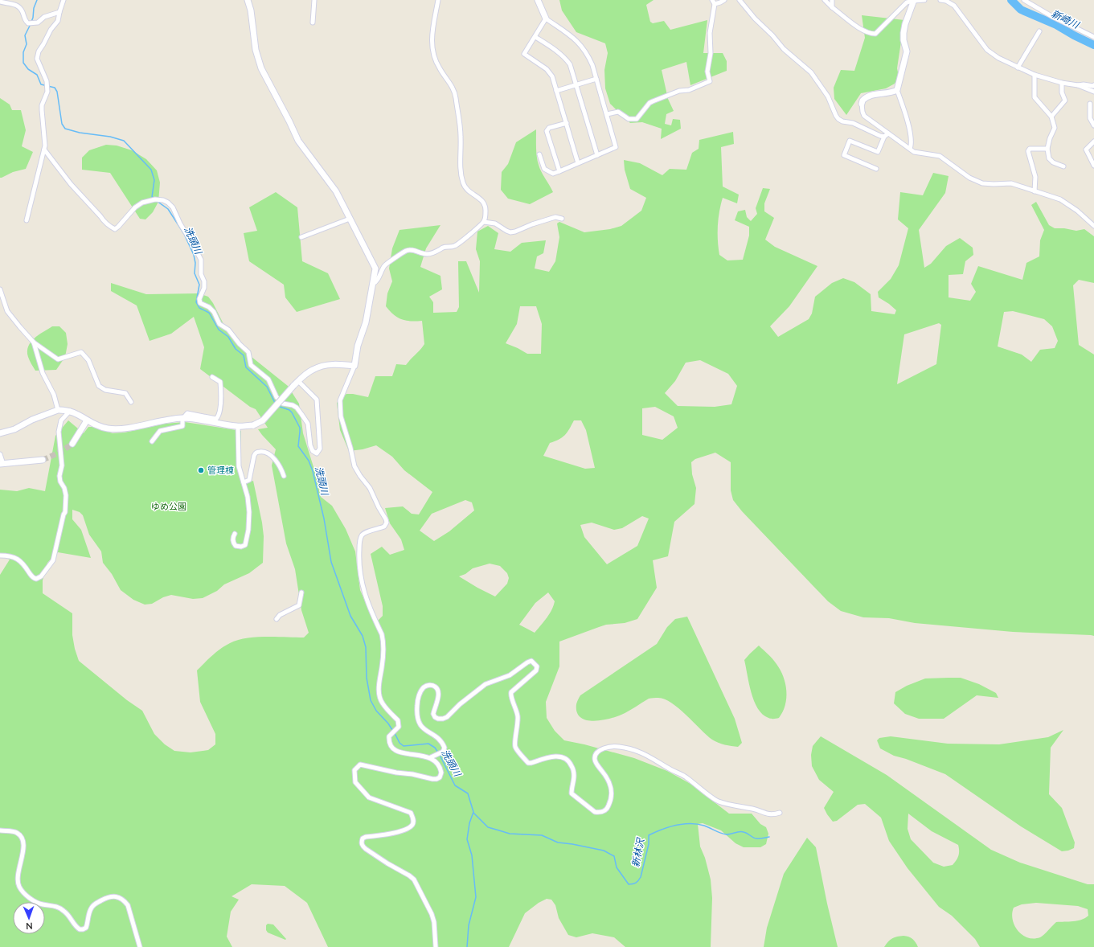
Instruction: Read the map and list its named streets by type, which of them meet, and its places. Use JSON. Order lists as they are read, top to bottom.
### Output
{
  "water": ["新崎川", "洗頭川", "新林沢"],
  "parks": ["ゆめ公園"],
  "places": ["管理棟"],
  "north": "bottom"
}
